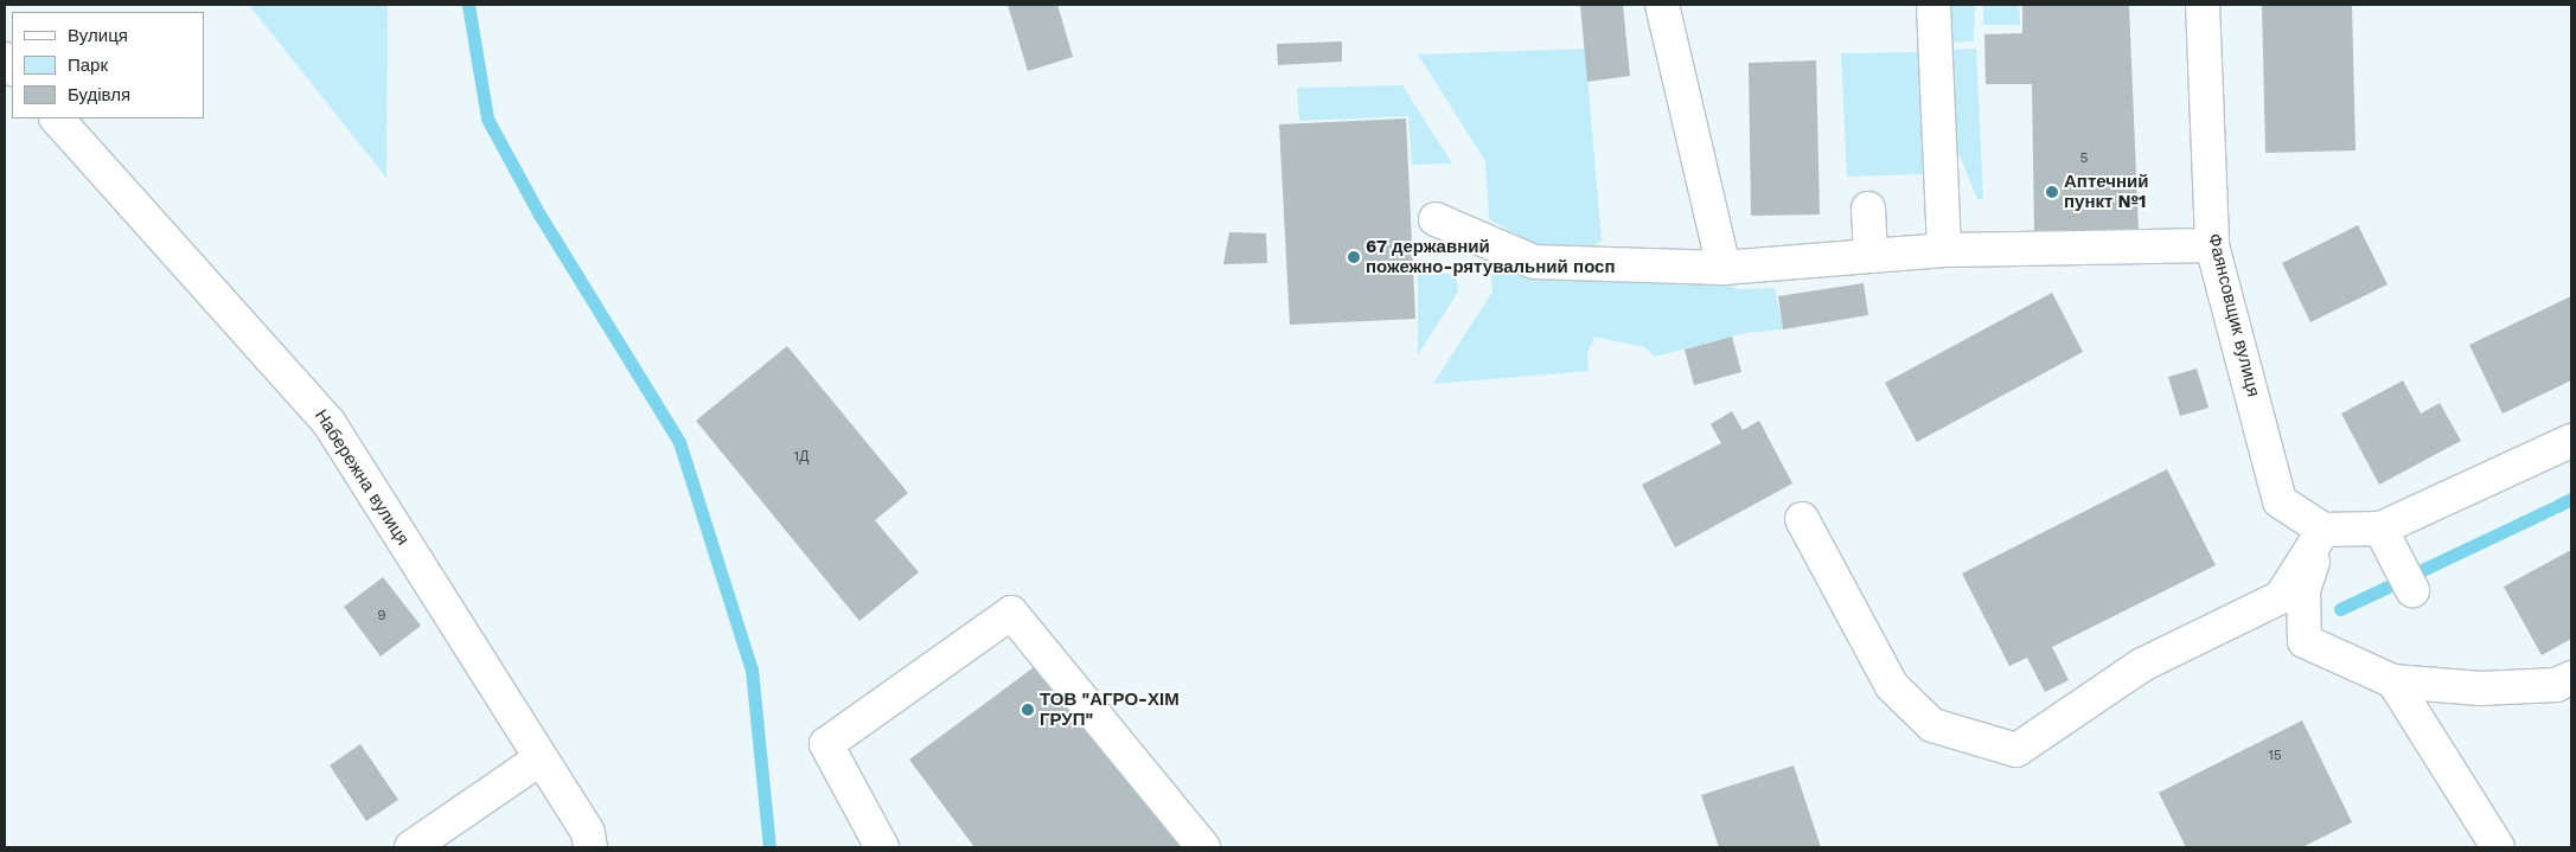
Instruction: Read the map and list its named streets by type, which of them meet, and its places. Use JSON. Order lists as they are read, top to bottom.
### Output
{
  "streets": {
    "street": ["Фаянсовщик вулиця", "Набережна вулиця"]
  },
  "places": ["Аптечний пункт №1", "67 державний пожежно-рятувальний посп", "ТОВ \"АГРО-ХІМ ГРУП\""],
  "house_numbers": [
    "5",
    "1Д",
    "9",
    "15"
  ],
  "legend": ["Вулиця", "Парк", "Будівля"]
}
